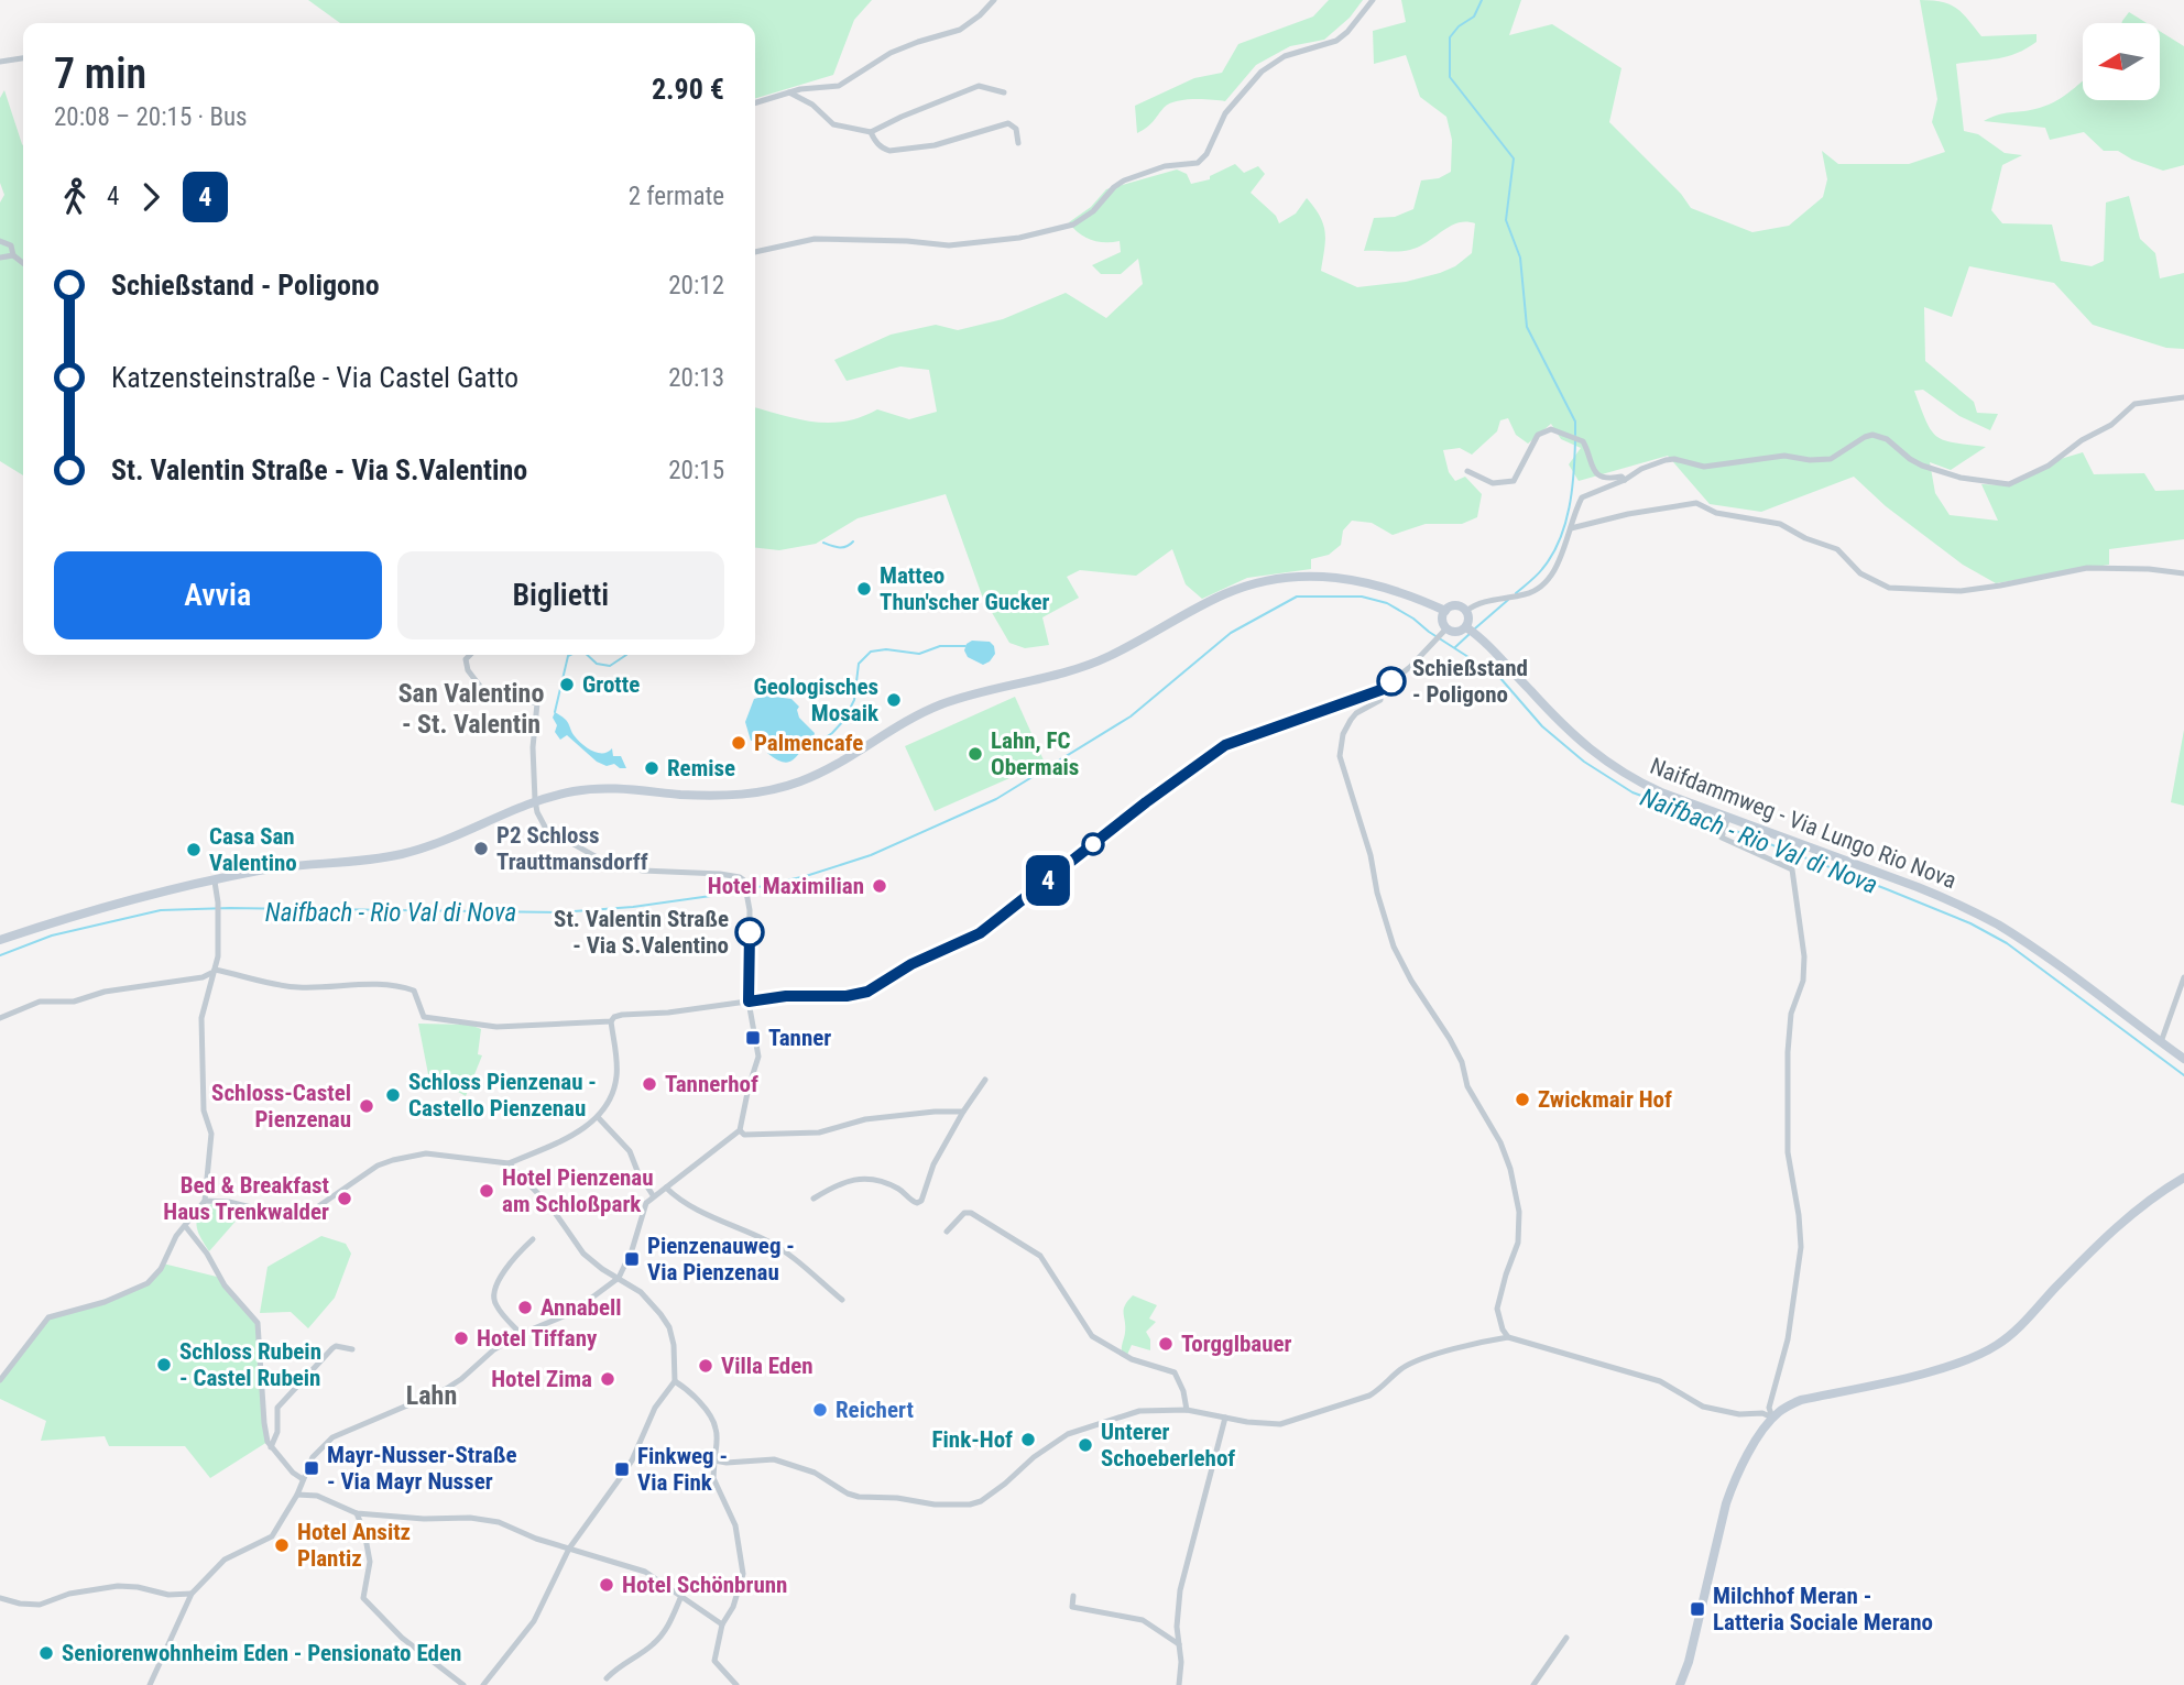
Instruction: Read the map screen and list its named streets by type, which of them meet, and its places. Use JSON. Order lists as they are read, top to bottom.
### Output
{
  "streets": {
    "main road": ["Naifdammweg - Via Lungo Rio Nova"]
  },
  "districts": ["San Valentino - St. Valentin", "Lahn"],
  "water": ["Naifbach - Rio Val di Nova"],
  "places": {
    "other": [
      "Matteo Thun'scher Gucker",
      "Schießstand - Poligono",
      "Grotte",
      "Geologisches Mosaik",
      "Palmencafe",
      "Lahn, FC Obermais",
      "Remise",
      "P2 Schloss Trauttmansdorff",
      "Casa San Valentino",
      "Hotel Maximilian",
      "St. Valentin Straße - Via S.Valentino",
      "Tannerhof",
      "Schloss Pienzenau - Castello Pienzenau",
      "Zwickmair Hof",
      "Schloss-Castel Pienzenau",
      "Hotel Pienzenau am Schloßpark",
      "Bed & Breakfast Haus Trenkwalder",
      "Annabell",
      "Hotel Tiffany",
      "Torgglbauer",
      "Schloss Rubein - Castel Rubein",
      "Villa Eden",
      "Hotel Zima",
      "Reichert",
      "Fink-Hof",
      "Unterer Schoeberlehof",
      "Hotel Ansitz Plantiz",
      "Hotel Schönbrunn",
      "Seniorenwohnheim Eden - Pensionato Eden"
    ],
    "transit": [
      "Tanner",
      "Pienzenauweg - Via Pienzenau",
      "Mayr-Nusser-Straße - Via Mayr Nusser",
      "Finkweg - Via Fink",
      "Milchhof Meran - Latteria Sociale Merano"
    ]
  },
  "lines": ["bus line 4"],
  "north": "left",
  "page": {
    "on_map": "4",
    "heading": ["7 min", "20:08 – 20:15 · Bus", "2.90 €"],
    "legs": ["4", "4", "2 fermate"],
    "list": [
      {
        "name": "Schießstand - Poligono",
        "value": "20:12"
      },
      {
        "name": "Katzensteinstraße - Via Castel Gatto",
        "value": "20:13"
      },
      {
        "name": "St. Valentin Straße - Via S.Valentino",
        "value": "20:15"
      }
    ],
    "buttons": ["Avvia", "Biglietti"]
  }
}
